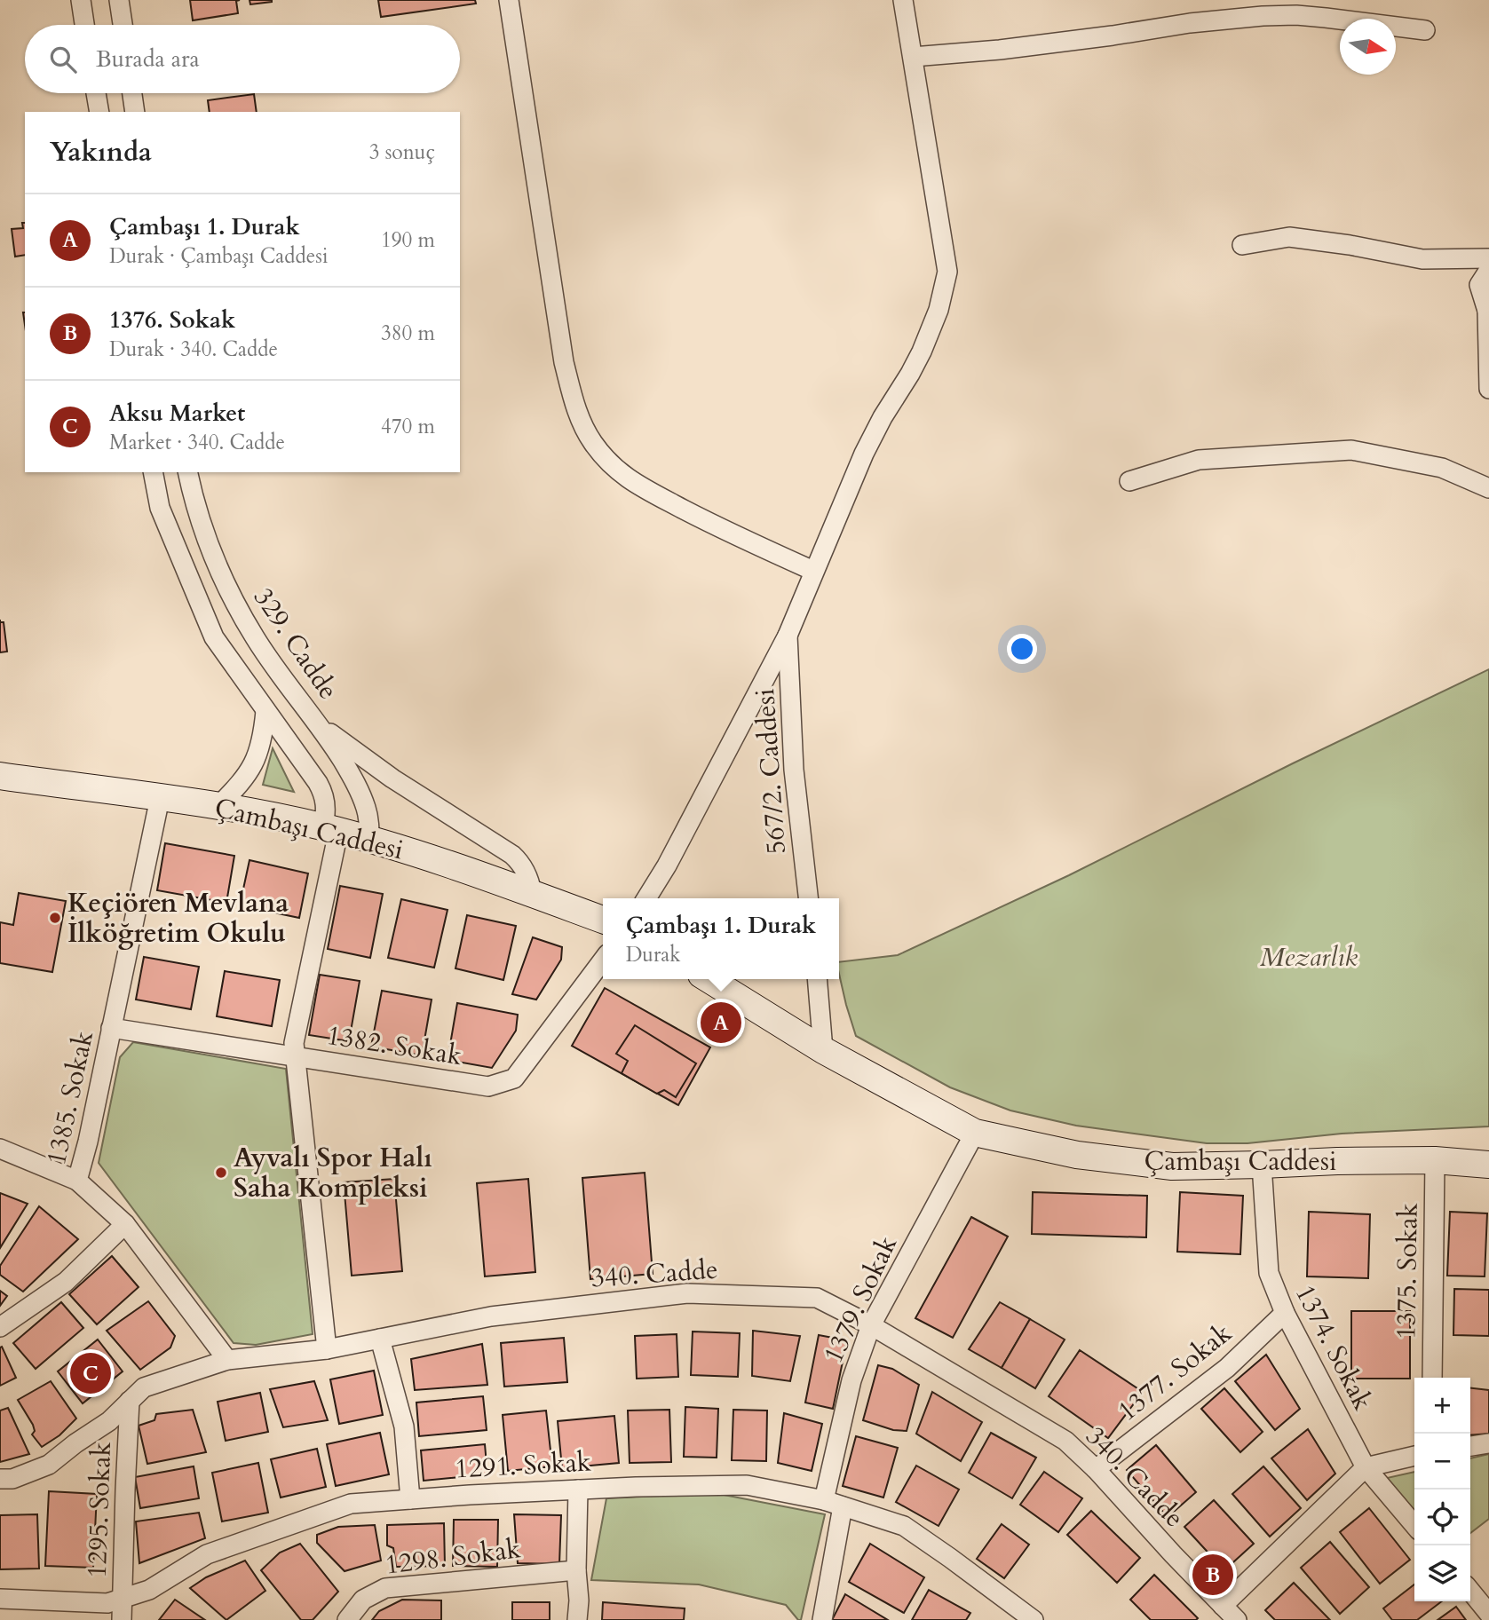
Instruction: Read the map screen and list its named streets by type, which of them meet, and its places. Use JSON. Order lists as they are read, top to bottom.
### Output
{
  "streets": {
    "main road": ["Çambaşı Caddesi"],
    "street": [
      "329. Cadde",
      "567/2. Caddesi",
      "1382. Sokak",
      "1385. Sokak",
      "1375. Sokak",
      "340. Cadde",
      "1379. Sokak",
      "1374. Sokak",
      "1377. Sokak",
      "1291. Sokak",
      "1295. Sokak",
      "1298. Sokak"
    ]
  },
  "crossings": [
    ["329. Cadde", "Çambaşı Caddesi"],
    ["Çambaşı Caddesi", "1385. Sokak"],
    ["Çambaşı Caddesi", "1375. Sokak"],
    ["Çambaşı Caddesi", "1379. Sokak"],
    ["Çambaşı Caddesi", "1374. Sokak"],
    ["1382. Sokak", "1385. Sokak"],
    ["1385. Sokak", "340. Cadde"],
    ["340. Cadde", "1379. Sokak"],
    ["340. Cadde", "1377. Sokak"],
    ["340. Cadde", "1295. Sokak"],
    ["1379. Sokak", "1291. Sokak"],
    ["1374. Sokak", "1377. Sokak"],
    ["1291. Sokak", "1295. Sokak"]
  ],
  "parks": ["Mezarlık"],
  "places": ["Keçiören Mevlana İlköğretim Okulu", "Ayvalı Spor Halı Saha Kompleksi"],
  "north": "right",
  "page": {
    "search": "Burada ara",
    "heading": ["Yakında", "3 sonuç"],
    "list": [
      {
        "mark": "A",
        "name": "Çambaşı 1. Durak",
        "note": "Durak · Çambaşı Caddesi",
        "value": "190 m"
      },
      {
        "mark": "B",
        "name": "1376. Sokak",
        "note": "Durak · 340. Cadde",
        "value": "380 m"
      },
      {
        "mark": "C",
        "name": "Aksu Market",
        "note": "Market · 340. Cadde",
        "value": "470 m"
      }
    ],
    "popup": ["Çambaşı 1. Durak", "Durak"],
    "pins": ["A", "C", "B"],
    "map_buttons": ["+", "−"]
  }
}
